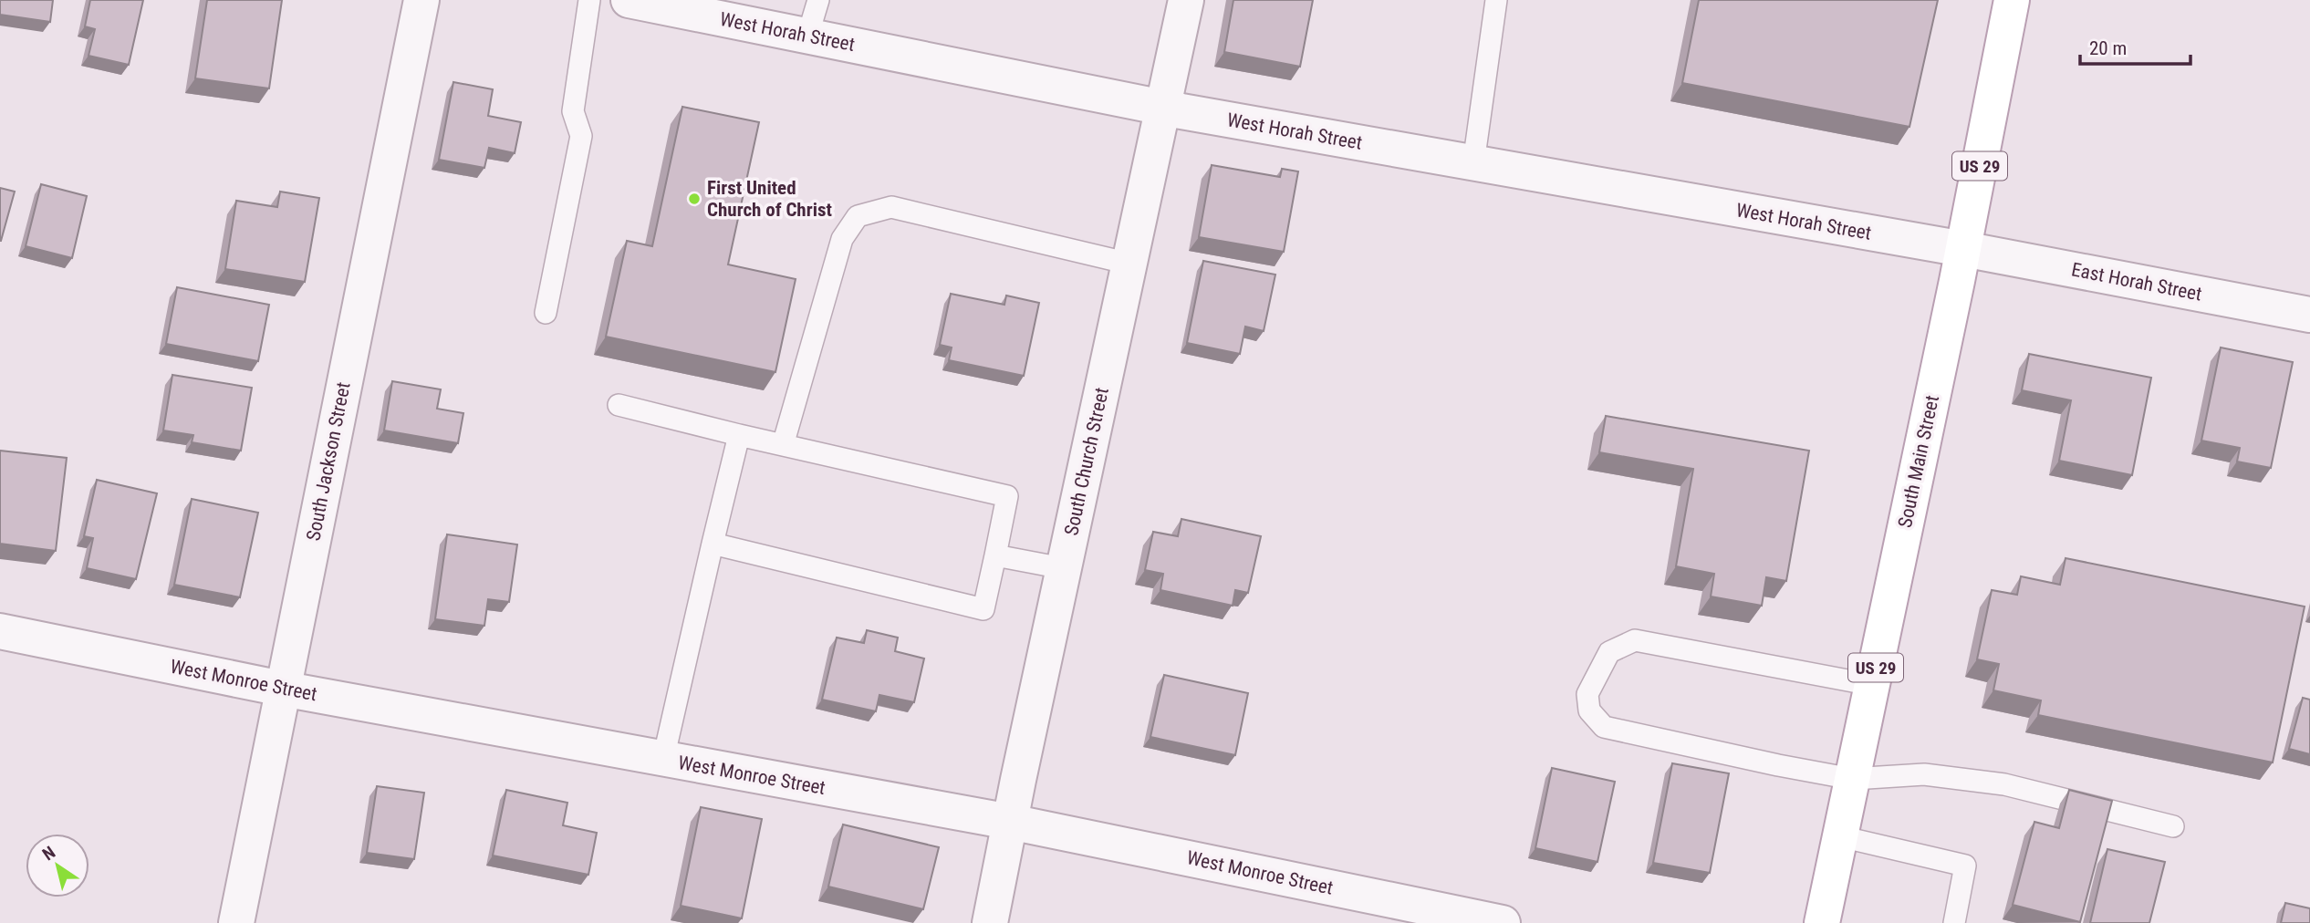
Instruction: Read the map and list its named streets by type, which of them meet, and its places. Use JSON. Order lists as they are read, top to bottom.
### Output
{
  "streets": {
    "main road": ["US 29", "South Main Street"],
    "street": [
      "West Horah Street",
      "East Horah Street",
      "South Jackson Street",
      "South Church Street",
      "West Monroe Street"
    ]
  },
  "crossings": [
    ["West Horah Street", "East Horah Street"],
    ["West Horah Street", "South Church Street"],
    ["West Horah Street", "South Main Street"],
    ["East Horah Street", "South Main Street"],
    ["South Jackson Street", "West Monroe Street"],
    ["South Church Street", "West Monroe Street"]
  ],
  "places": ["First United Church of Christ"],
  "scale_bar": "20 m",
  "north": "top left"
}
